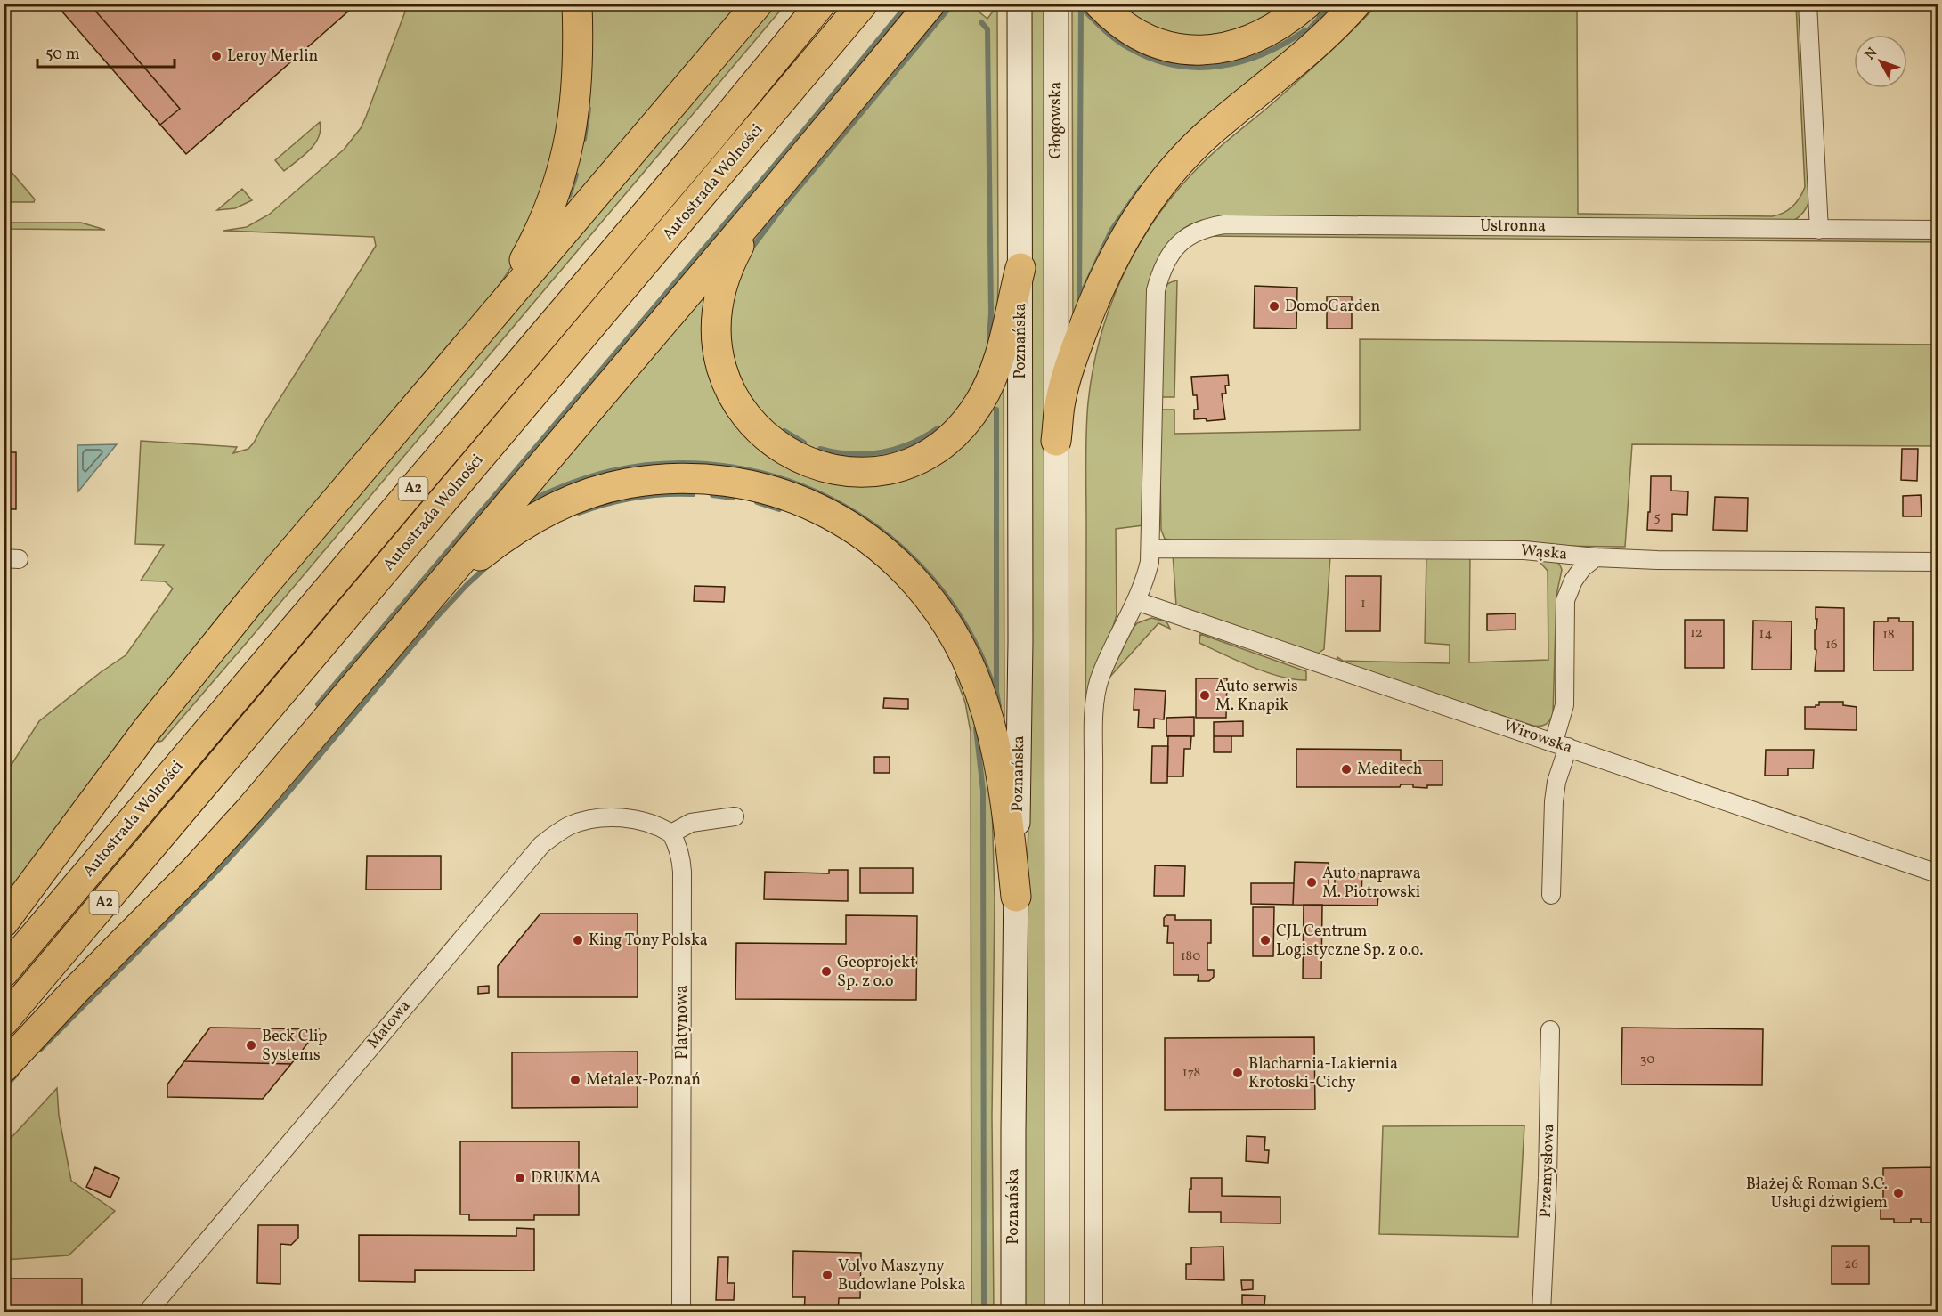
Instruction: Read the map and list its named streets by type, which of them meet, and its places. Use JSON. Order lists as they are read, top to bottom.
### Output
{
  "streets": {
    "highway": ["Autostrada Wolności", "A2"],
    "main road": ["Głogowska", "Poznańska"],
    "street": [
      "Ustronna",
      "Wąska",
      "Wirowska",
      "Platynowa",
      "Matowa",
      "Przemysłowa"
    ]
  },
  "crossings": [
    ["Ustronna", "Wąska"],
    ["Platynowa", "Matowa"]
  ],
  "places": [
    "Leroy Merlin",
    "DomoGarden",
    "Auto serwis M. Knapik",
    "Meditech",
    "Auto naprawa M. Piotrowski",
    "King Tony Polska",
    "CJL Centrum Logistyczne Sp. z o.o.",
    "Geoprojekt Sp. z o.o",
    "Beck Clip Systems",
    "Blacharnia-Lakiernia Krotoski-Cichy",
    "Metalex-Poznań",
    "DRUKMA",
    "Błażej & Roman S.C. Usługi dźwigiem",
    "Volvo Maszyny Budowlane Polska"
  ],
  "house_numbers": [
    "5",
    "1",
    "12",
    "14",
    "18",
    "16",
    "180",
    "30",
    "178",
    "26"
  ],
  "scale_bar": "50 m",
  "north": "top left"
}
